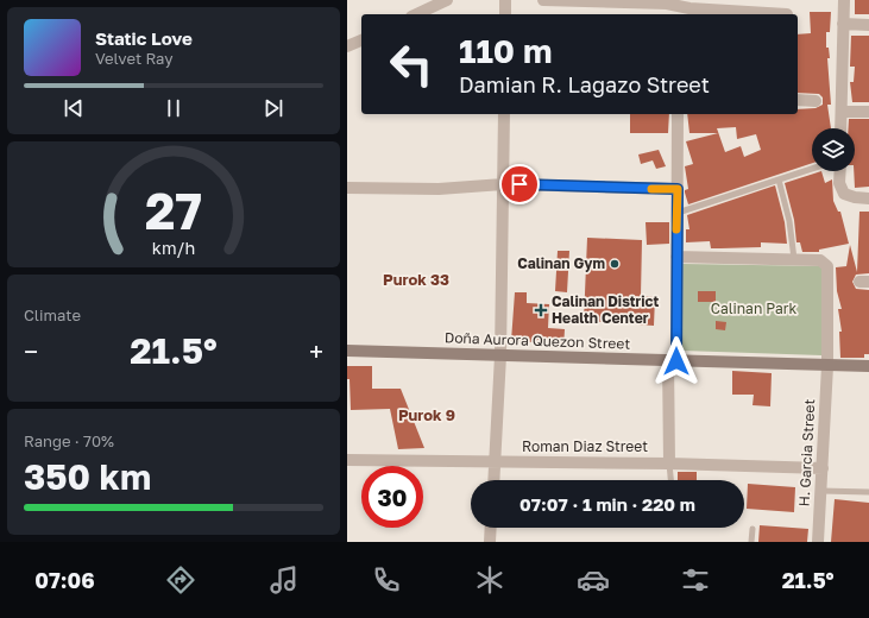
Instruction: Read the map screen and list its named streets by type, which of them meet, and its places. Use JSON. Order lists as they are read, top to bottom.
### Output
{
  "streets": {
    "street": ["Doña Aurora Quezon Street", "Roman Diaz Street", "H. Garcia Street"]
  },
  "crossings": [
    ["Doña Aurora Quezon Street", "H. Garcia Street"],
    ["Roman Diaz Street", "H. Garcia Street"]
  ],
  "districts": ["Purok 33", "Purok 9"],
  "parks": ["Calinan Park"],
  "places": {
    "other": ["Calinan Gym"],
    "health": ["Calinan District Health Center"]
  },
  "page": {
    "turn": ["110 m", "Damian R. Lagazo Street"],
    "song": ["Static Love", "Velvet Ray"],
    "tile": [
      "Climate",
      ["Range · 70%", "350 km"]
    ],
    "heat": ["−", "21.5°", "+"],
    "limit": "30",
    "trip": "07:07 · 1 min · 220 m",
    "tabs": ["07:06", "21.5°"],
    "gauge": ["27", "km/h"]
  }
}
